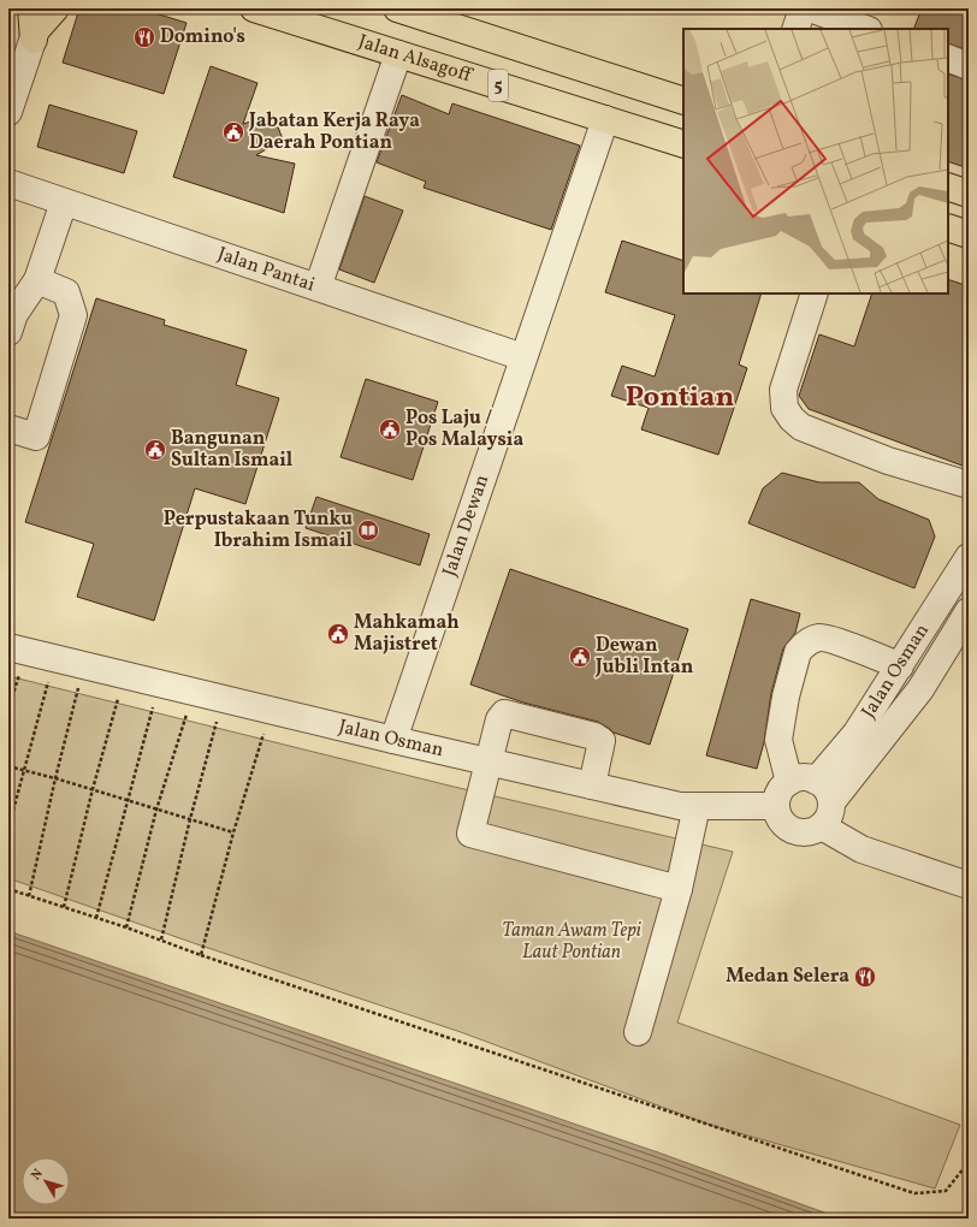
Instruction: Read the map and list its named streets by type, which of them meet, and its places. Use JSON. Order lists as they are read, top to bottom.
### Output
{
  "streets": {
    "highway": ["Jalan Alsagoff", "5"],
    "street": ["Jalan Pantai", "Jalan Dewan", "Jalan Osman"]
  },
  "crossings": [
    ["Jalan Alsagoff", "Jalan Dewan"],
    ["Jalan Pantai", "Jalan Dewan"],
    ["Jalan Dewan", "Jalan Osman"]
  ],
  "districts": ["Pontian"],
  "parks": ["Taman Awam Tepi Laut Pontian"],
  "places": {
    "restaurant": ["Domino's", "Medan Selera"],
    "public building": [
      "Jabatan Kerja Raya Daerah Pontian",
      "Pos Laju / Pos Malaysia",
      "Bangunan Sultan Ismail",
      "Mahkamah Majistret",
      "Dewan Jubli Intan"
    ],
    "library": ["Perpustakaan Tunku Ibrahim Ismail"]
  },
  "north": "top left"
}
